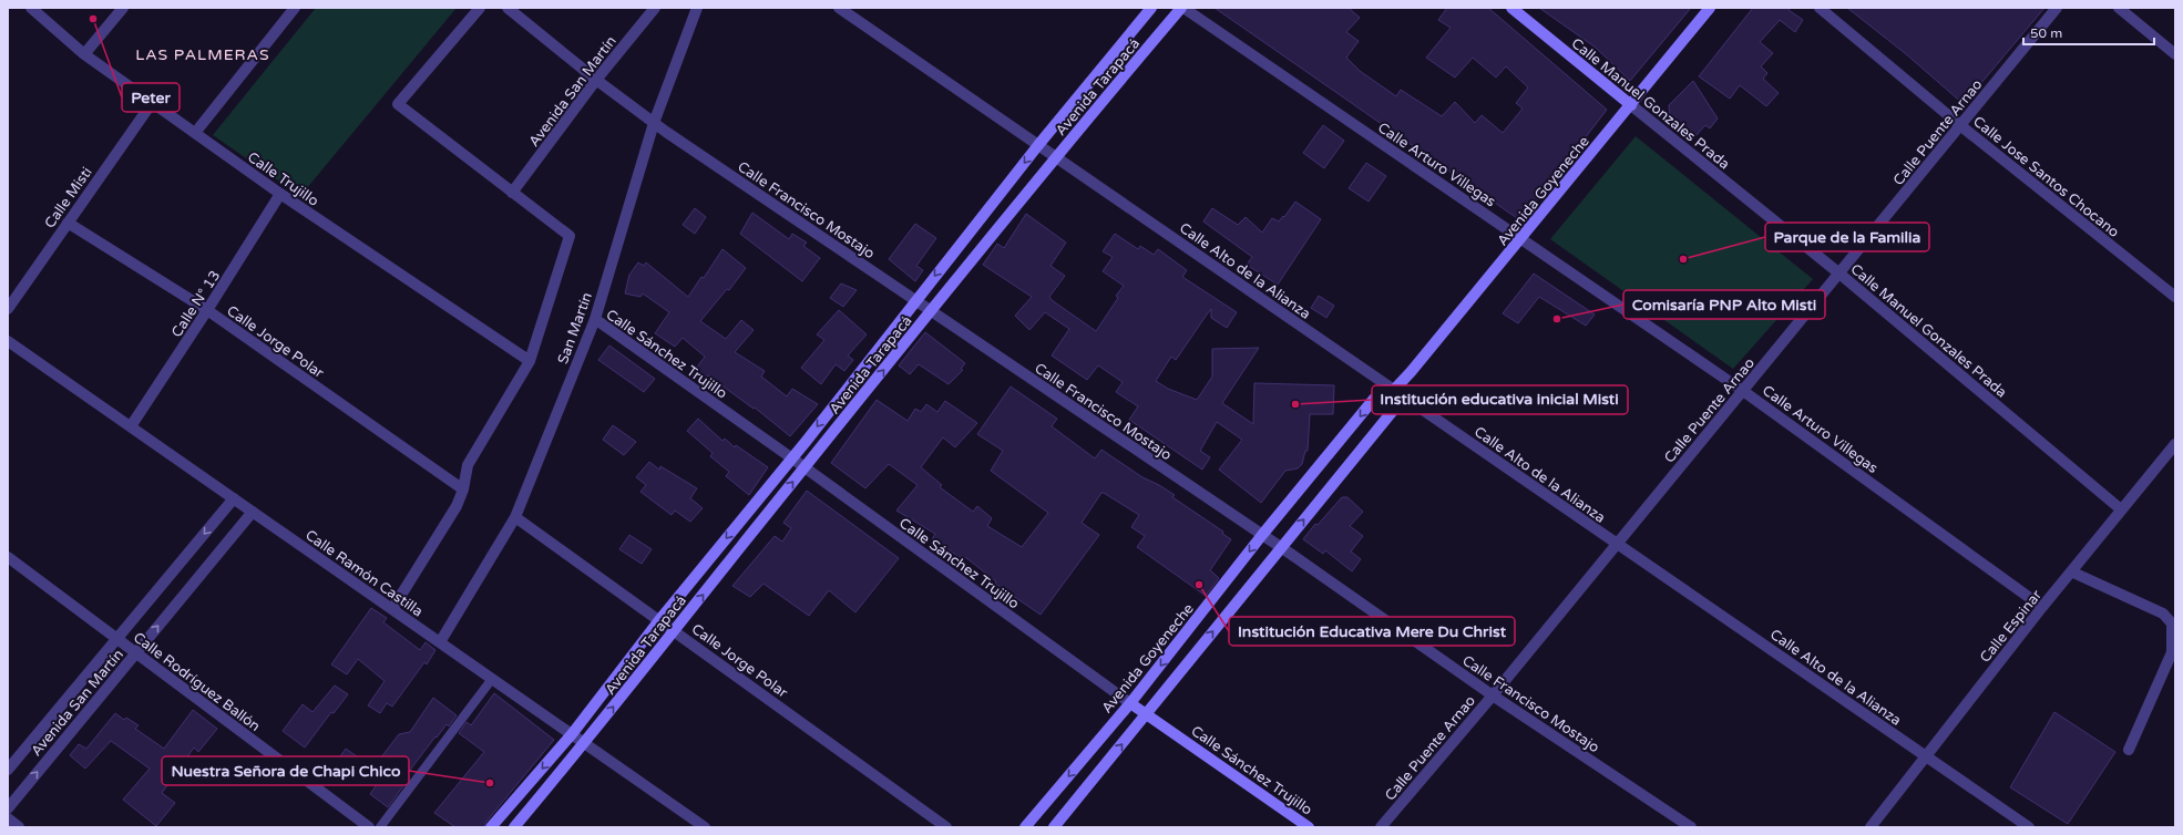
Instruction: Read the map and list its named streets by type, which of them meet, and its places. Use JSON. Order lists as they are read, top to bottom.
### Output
{
  "streets": {
    "street": [
      "Avenida Tarapacá",
      "Avenida San Martín",
      "Calle Manuel Gonzales Prada",
      "Calle Puente Arnao",
      "Calle Arturo Villegas",
      "Calle Jose Santos Chocano",
      "Calle Trujillo",
      "Avenida Goyeneche",
      "Calle Misti",
      "Calle Francisco Mostajo",
      "Calle Alto de la Alianza",
      "Calle N° 13",
      "San Martín",
      "Calle Jorge Polar",
      "Calle Sánchez Trujillo",
      "Calle Ramón Castilla",
      "Calle Espinar",
      "Calle Rodríguez Ballón"
    ]
  },
  "crossings": [
    ["Avenida Tarapacá", "Calle Arturo Villegas"],
    ["Avenida Tarapacá", "Calle Francisco Mostajo"],
    ["Avenida Tarapacá", "Calle Alto de la Alianza"],
    ["Avenida Tarapacá", "Calle Jorge Polar"],
    ["Avenida Tarapacá", "Calle Sánchez Trujillo"],
    ["Avenida Tarapacá", "Calle Ramón Castilla"],
    ["Avenida San Martín", "Calle Francisco Mostajo"],
    ["Avenida San Martín", "Calle Ramón Castilla"],
    ["Avenida San Martín", "Calle Rodríguez Ballón"],
    ["Calle Manuel Gonzales Prada", "Calle Puente Arnao"],
    ["Calle Manuel Gonzales Prada", "Avenida Goyeneche"],
    ["Calle Manuel Gonzales Prada", "Calle Espinar"],
    ["Calle Puente Arnao", "Calle Arturo Villegas"],
    ["Calle Puente Arnao", "Calle Jose Santos Chocano"],
    ["Calle Puente Arnao", "Calle Francisco Mostajo"],
    ["Calle Puente Arnao", "Calle Alto de la Alianza"],
    ["Calle Arturo Villegas", "Avenida Goyeneche"],
    ["Calle Arturo Villegas", "Calle Espinar"],
    ["Calle Trujillo", "Calle Misti"],
    ["Calle Trujillo", "Calle N° 13"],
    ["Avenida Goyeneche", "Calle Francisco Mostajo"],
    ["Avenida Goyeneche", "Calle Alto de la Alianza"],
    ["Avenida Goyeneche", "Calle Sánchez Trujillo"],
    ["Calle Misti", "Calle Jorge Polar"],
    ["Calle Francisco Mostajo", "San Martín"],
    ["Calle Alto de la Alianza", "Calle Espinar"],
    ["Calle N° 13", "Calle Jorge Polar"],
    ["Calle N° 13", "Calle Ramón Castilla"],
    ["San Martín", "Calle Jorge Polar"],
    ["San Martín", "Calle Sánchez Trujillo"],
    ["San Martín", "Calle Ramón Castilla"]
  ],
  "districts": ["LAS PALMERAS"],
  "places": [
    "Peter",
    "Parque de la Familia",
    "Comisaría PNP Alto Misti",
    "Institución educativa inicial Misti",
    "Institución Educativa Mere Du Christ",
    "Nuestra Señora de Chapi Chico"
  ],
  "scale_bar": "50 m"
}
